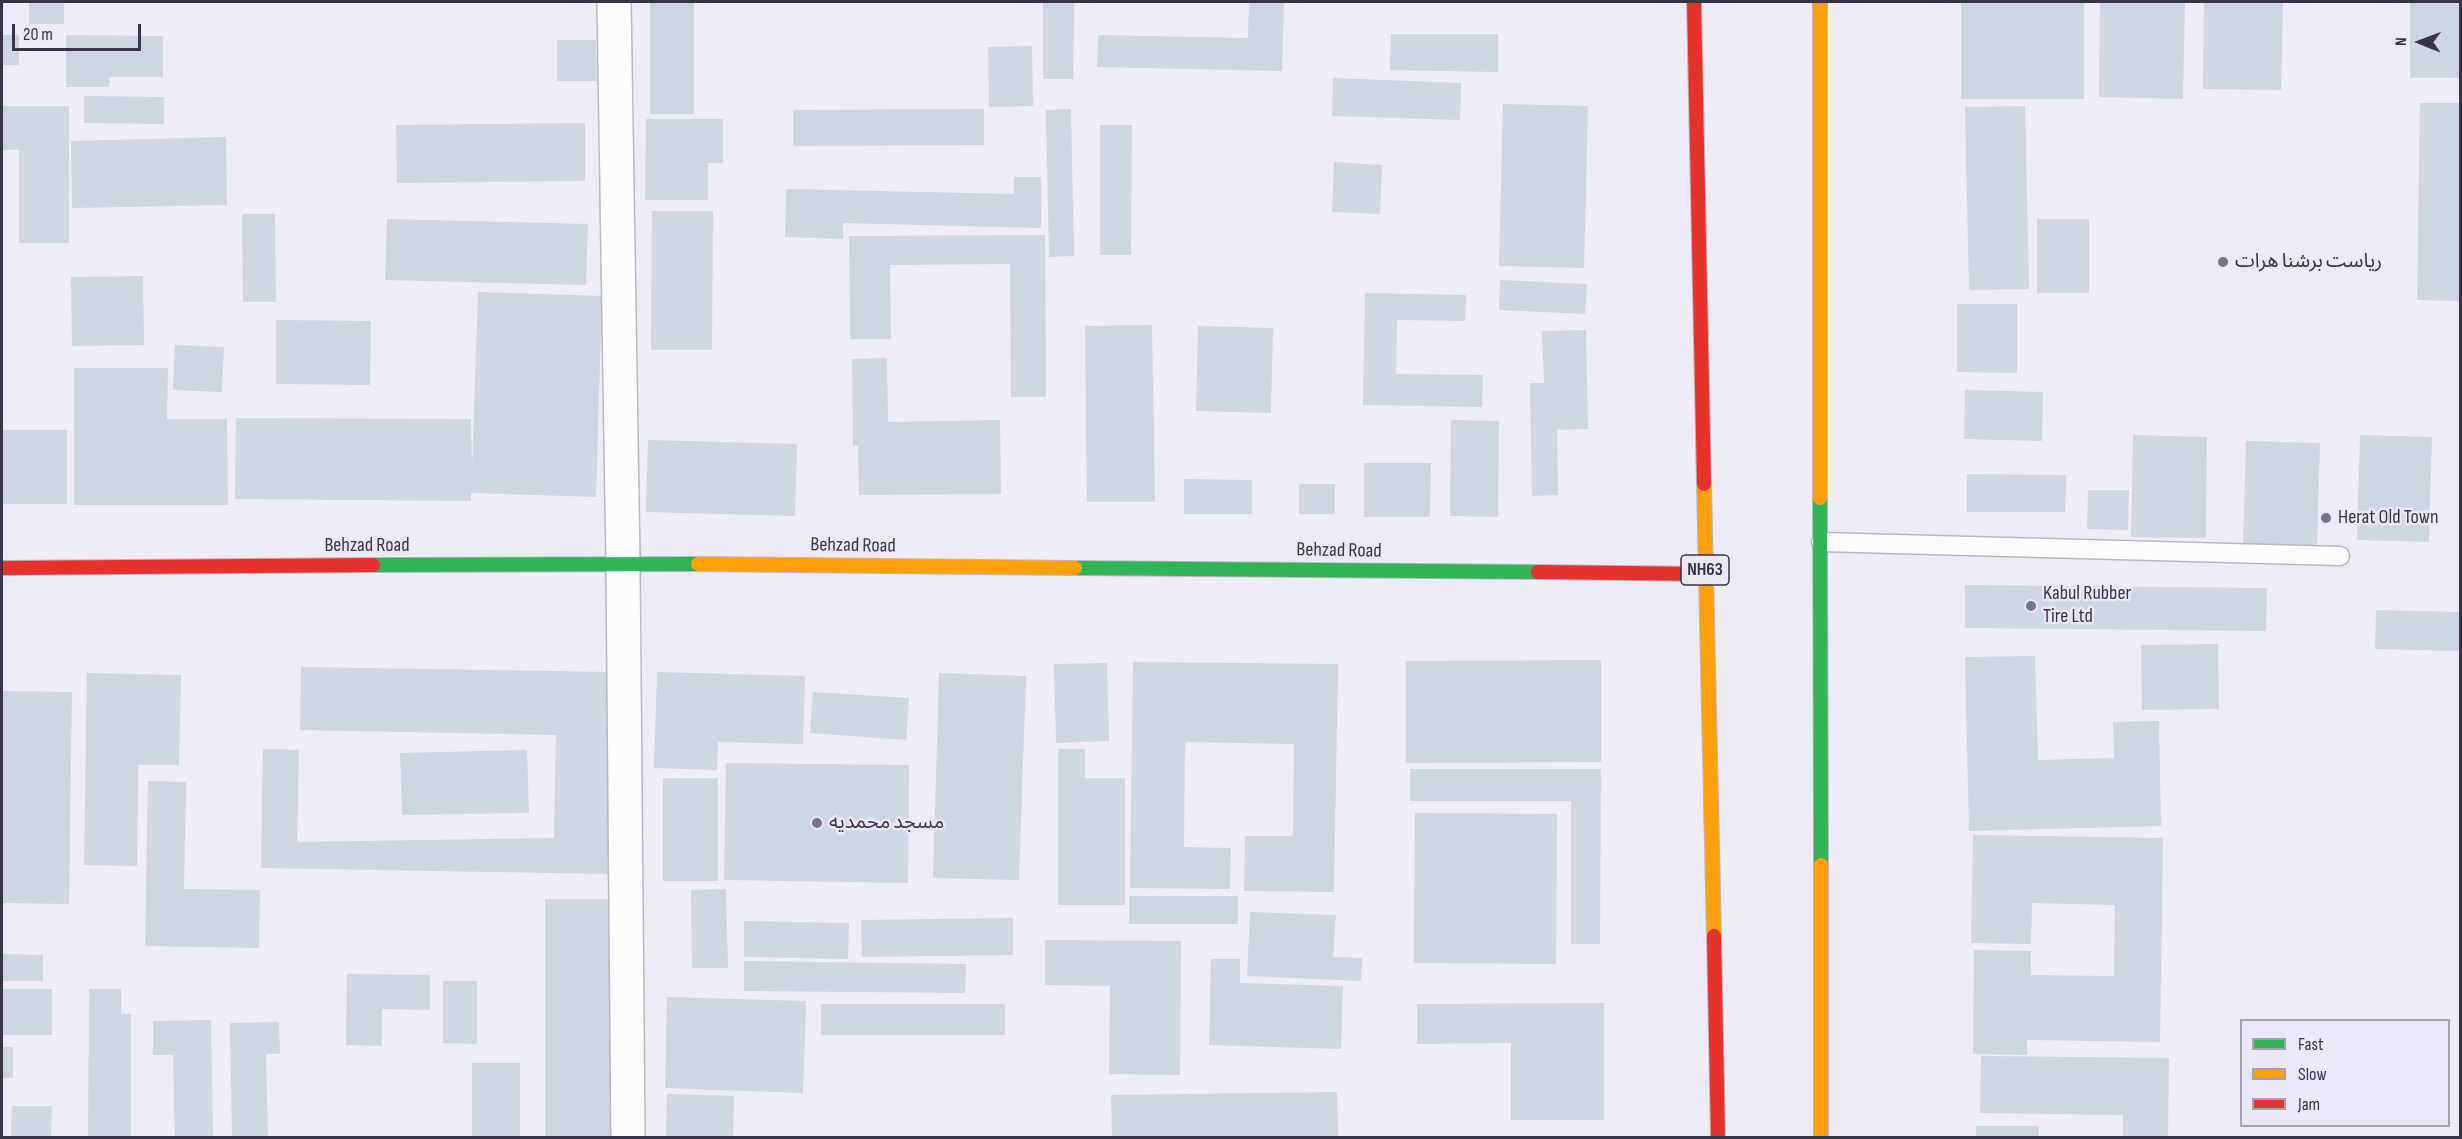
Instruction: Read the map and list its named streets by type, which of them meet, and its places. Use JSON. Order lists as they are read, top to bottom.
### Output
{
  "streets": {
    "main road": ["Behzad Road", "NH63"]
  },
  "crossings": [
    ["Behzad Road", "NH63"]
  ],
  "places": [
    "ریاست برشنا هرات",
    "Herat Old Town",
    "Kabul Rubber Tire Ltd",
    "مسجد محمدیه"
  ],
  "legend": ["Fast", "Slow", "Jam"],
  "scale_bar": "20 m",
  "north": "left"
}
